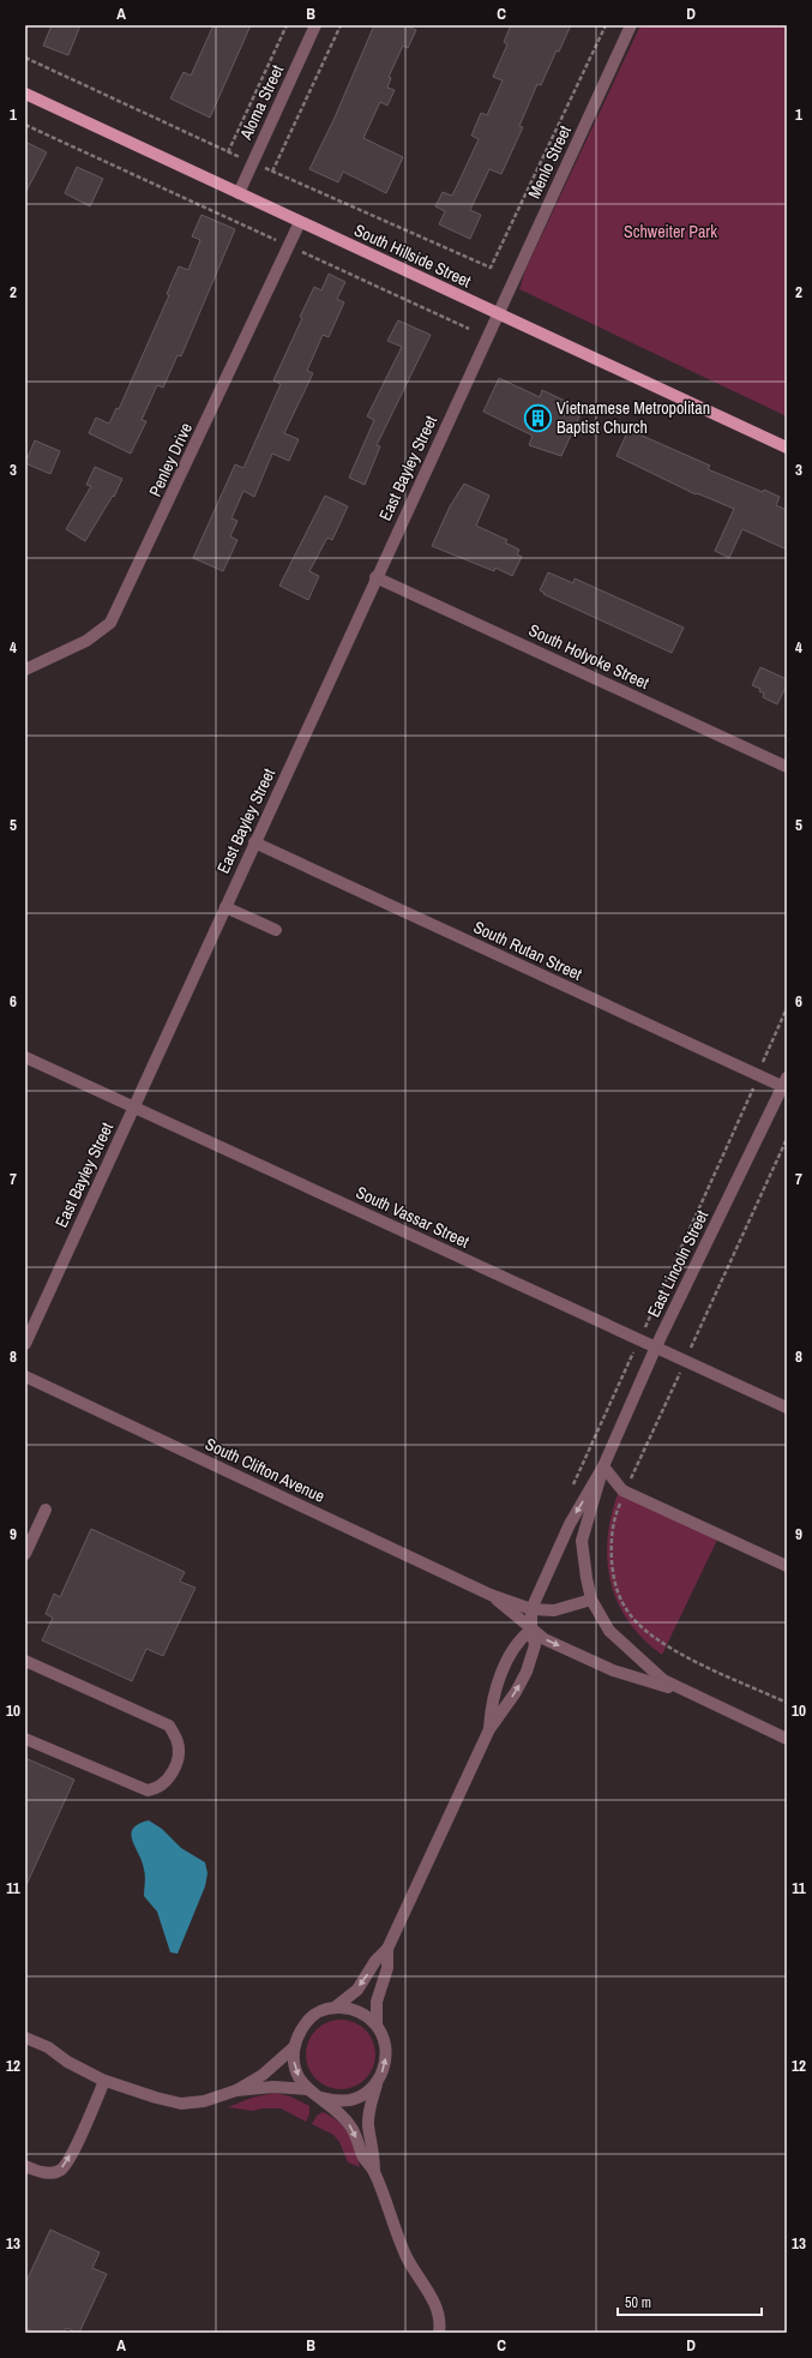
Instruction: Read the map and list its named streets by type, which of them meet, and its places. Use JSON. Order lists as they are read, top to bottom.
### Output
{
  "streets": {
    "main road": ["South Hillside Street"],
    "street": [
      "Aloma Street",
      "Menlo Street",
      "Penley Drive",
      "East Bayley Street",
      "South Holyoke Street",
      "South Rutan Street",
      "South Vassar Street",
      "East Lincoln Street",
      "South Clifton Avenue"
    ]
  },
  "crossings": [
    ["Aloma Street", "South Hillside Street"],
    ["Menlo Street", "South Hillside Street"],
    ["Menlo Street", "East Bayley Street"],
    ["South Hillside Street", "Penley Drive"],
    ["South Hillside Street", "East Bayley Street"],
    ["East Bayley Street", "South Holyoke Street"],
    ["East Bayley Street", "South Rutan Street"],
    ["East Bayley Street", "South Vassar Street"],
    ["South Rutan Street", "East Lincoln Street"],
    ["South Vassar Street", "East Lincoln Street"],
    ["East Lincoln Street", "South Clifton Avenue"]
  ],
  "parks": ["Schweiter Park"],
  "places": {
    "building": ["Vietnamese Metropolitan Baptist Church"]
  },
  "scale_bar": "50 m",
  "grid": {
    "columns": [
      "A",
      "B",
      "C",
      "D"
    ],
    "rows": [
      "1",
      "2",
      "3",
      "4",
      "5",
      "6",
      "7",
      "8",
      "9",
      "10",
      "11",
      "12",
      "13"
    ]
  }
}
